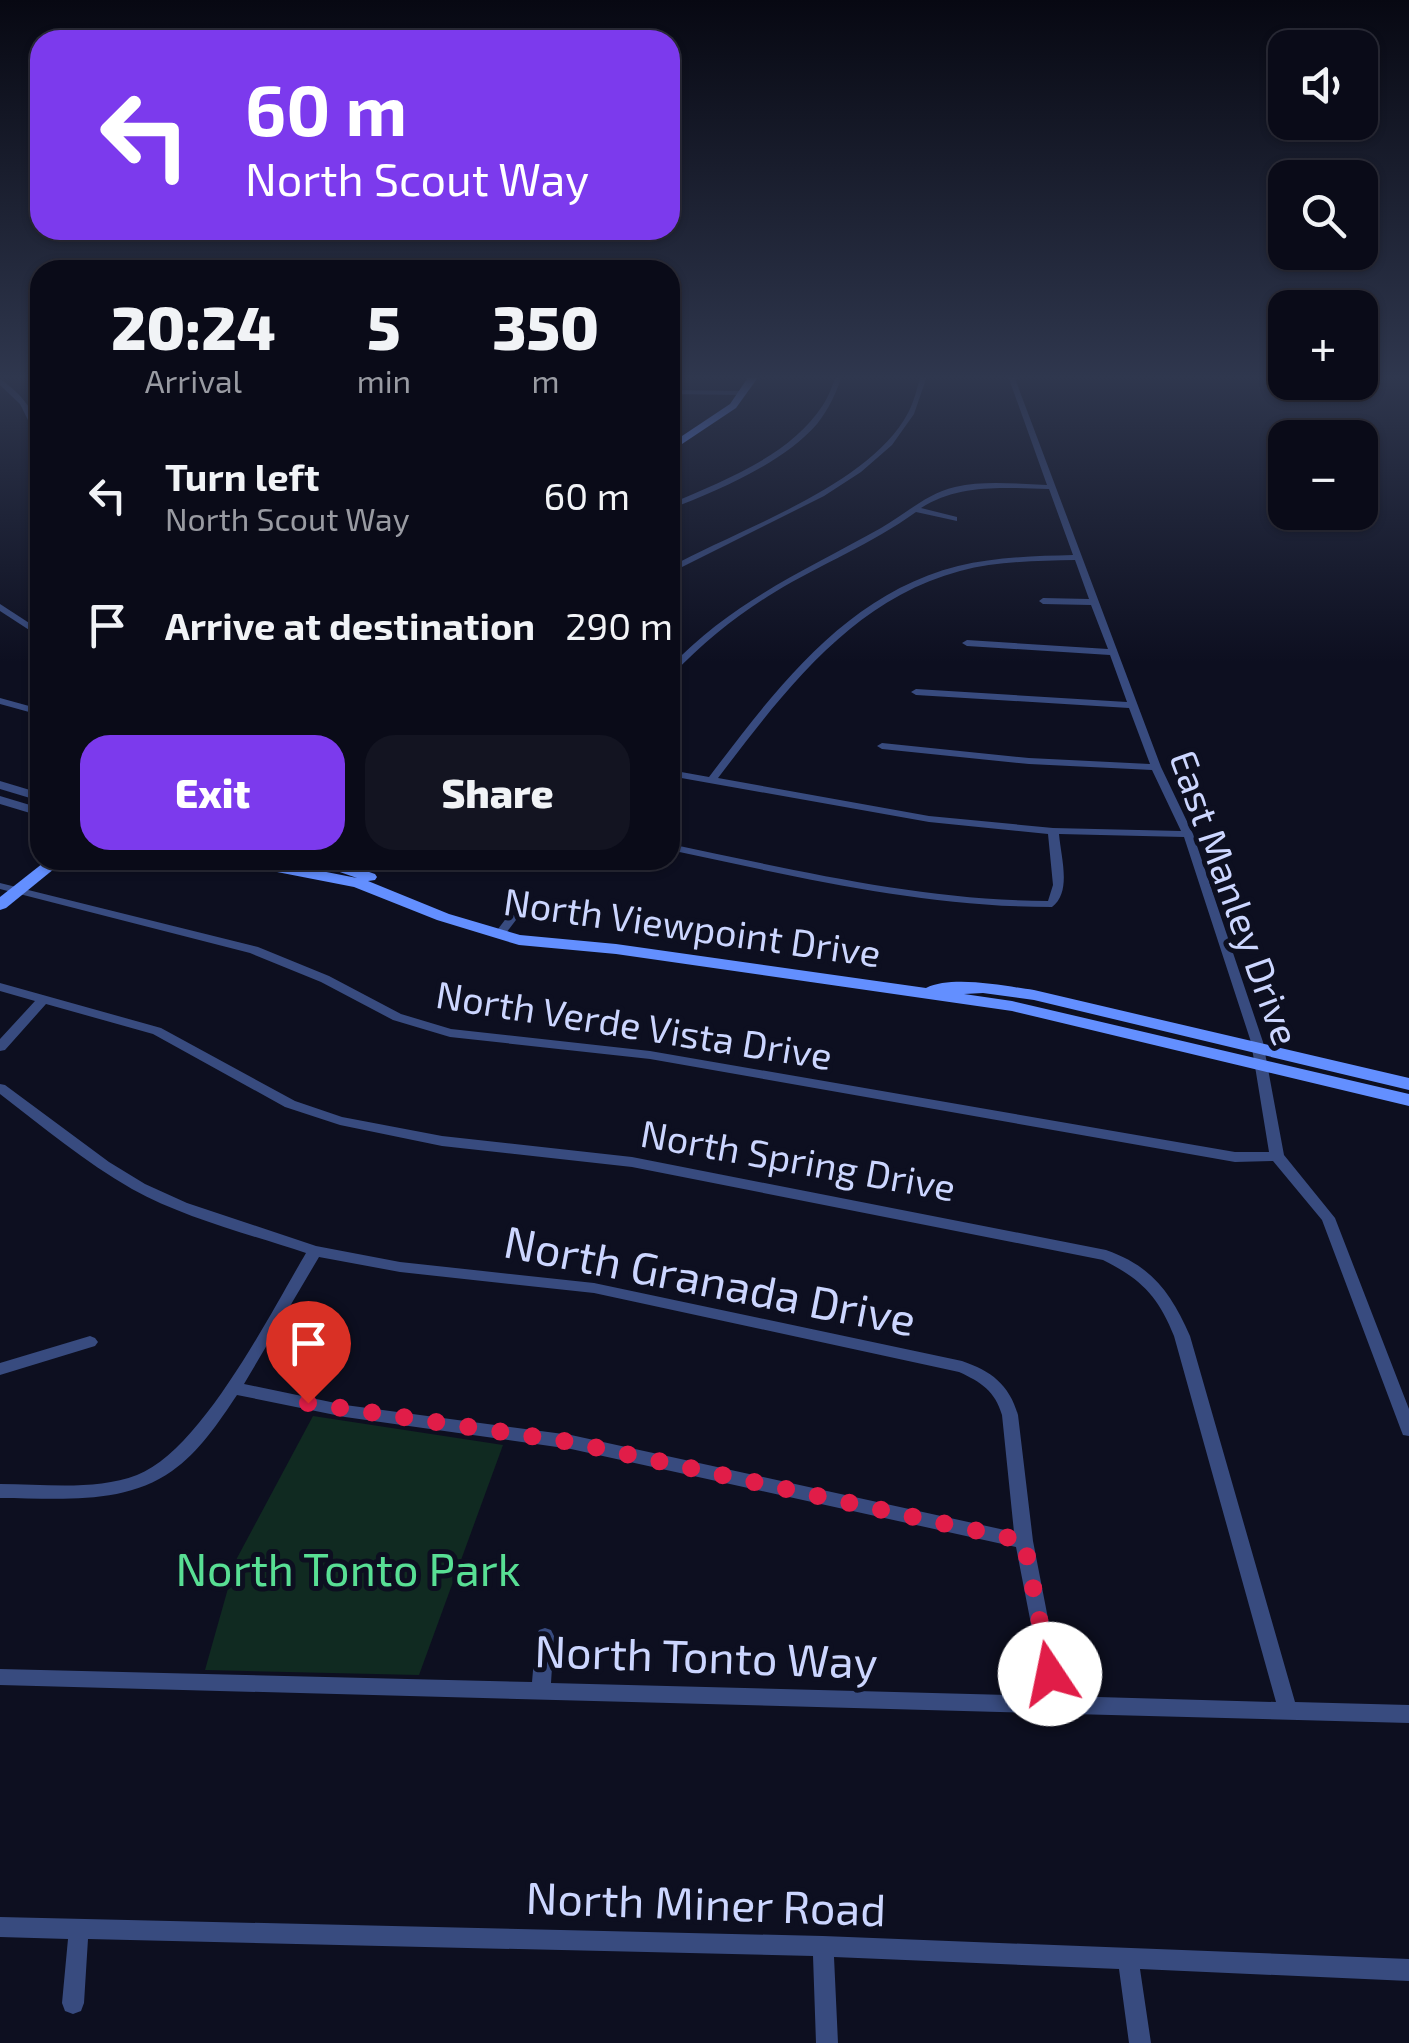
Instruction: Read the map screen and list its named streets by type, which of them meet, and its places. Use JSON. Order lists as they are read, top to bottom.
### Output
{
  "streets": {
    "main road": ["North Viewpoint Drive"],
    "street": [
      "East Manley Drive",
      "North Verde Vista Drive",
      "North Spring Drive",
      "North Granada Drive",
      "North Tonto Way",
      "North Miner Road"
    ]
  },
  "crossings": [
    ["East Manley Drive", "North Viewpoint Drive"],
    ["East Manley Drive", "North Verde Vista Drive"],
    ["North Spring Drive", "North Tonto Way"],
    ["North Granada Drive", "North Tonto Way"]
  ],
  "parks": ["North Tonto Park"],
  "page": {
    "map_buttons": ["+", "−"],
    "turn": ["60 m", "North Scout Way"],
    "eta": [
      "20:24",
      "Arrival",
      "5",
      "min",
      "350",
      "m"
    ],
    "list": [
      {
        "name": "Turn left",
        "note": "North Scout Way",
        "value": "60 m"
      },
      {
        "name": "Arrive at destination",
        "value": "290 m"
      }
    ],
    "buttons": ["Exit", "Share"]
  }
}
